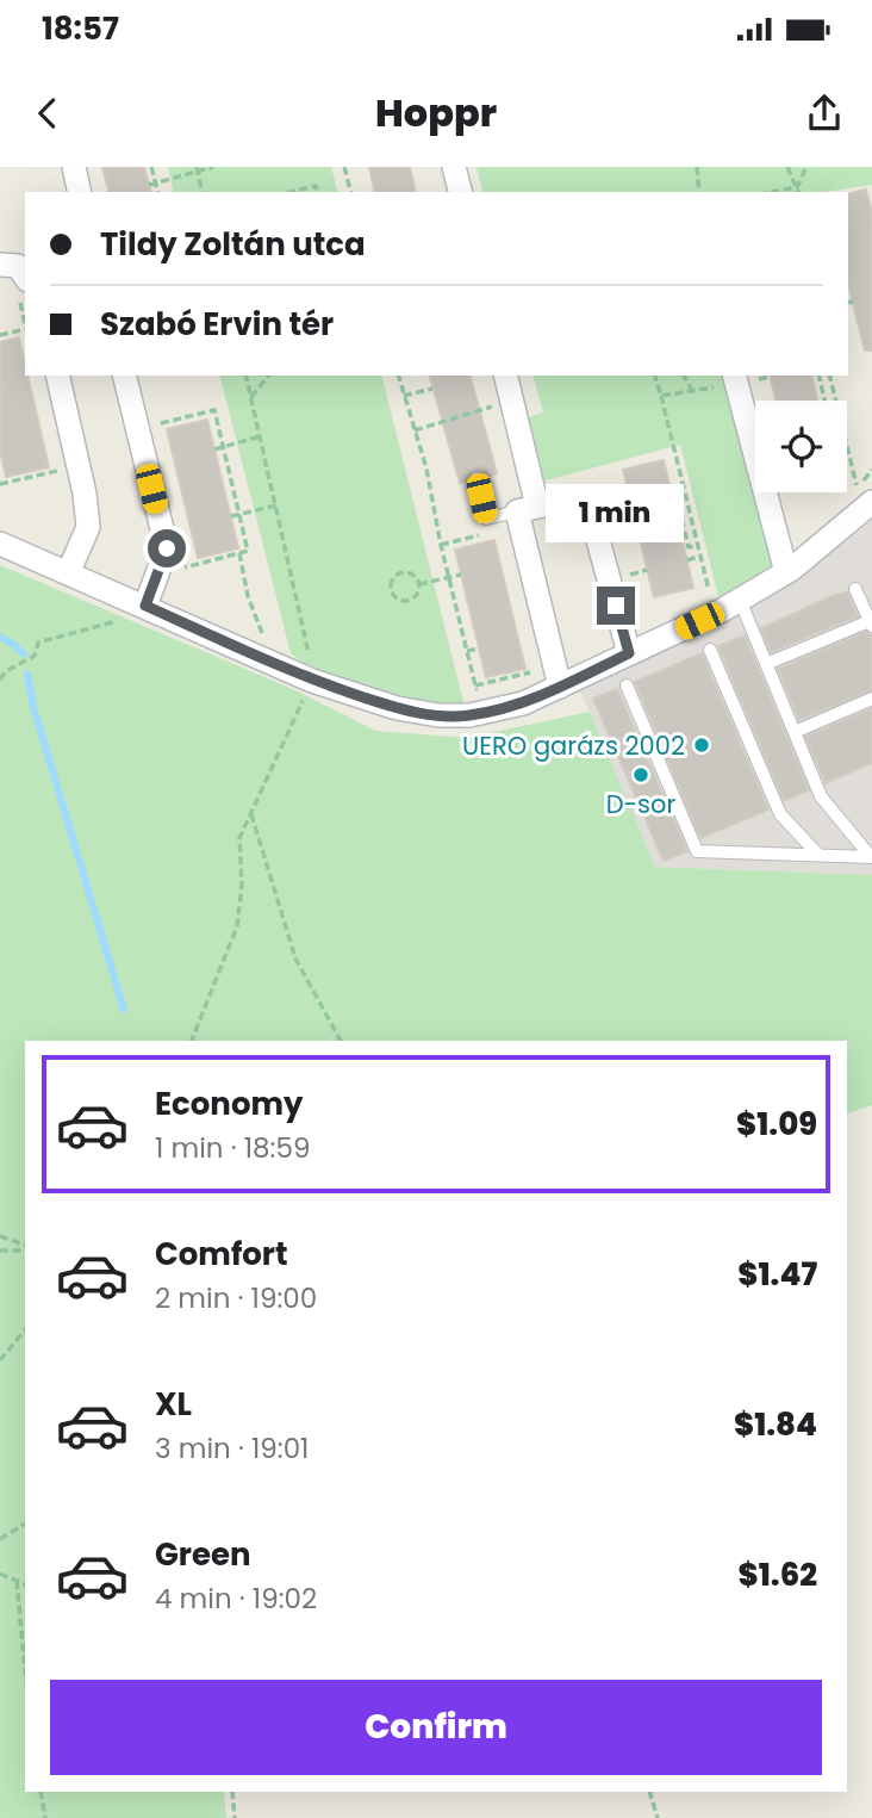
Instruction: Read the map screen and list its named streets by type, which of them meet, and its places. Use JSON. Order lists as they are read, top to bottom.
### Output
{
  "places": ["UERO garázs 2002", "D-sor"],
  "page": {
    "status": "18:57",
    "header": "Hoppr",
    "banner": ["Tildy Zoltán utca", "Szabó Ervin tér"],
    "bubble": "1 min",
    "list": [
      {
        "name": "Economy",
        "note": "1 min · 18:59",
        "value": "$1.09"
      },
      {
        "name": "Comfort",
        "note": "2 min · 19:00",
        "value": "$1.47"
      },
      {
        "name": "XL",
        "note": "3 min · 19:01",
        "value": "$1.84"
      },
      {
        "name": "Green",
        "note": "4 min · 19:02",
        "value": "$1.62"
      }
    ],
    "buttons": "Confirm"
  }
}
